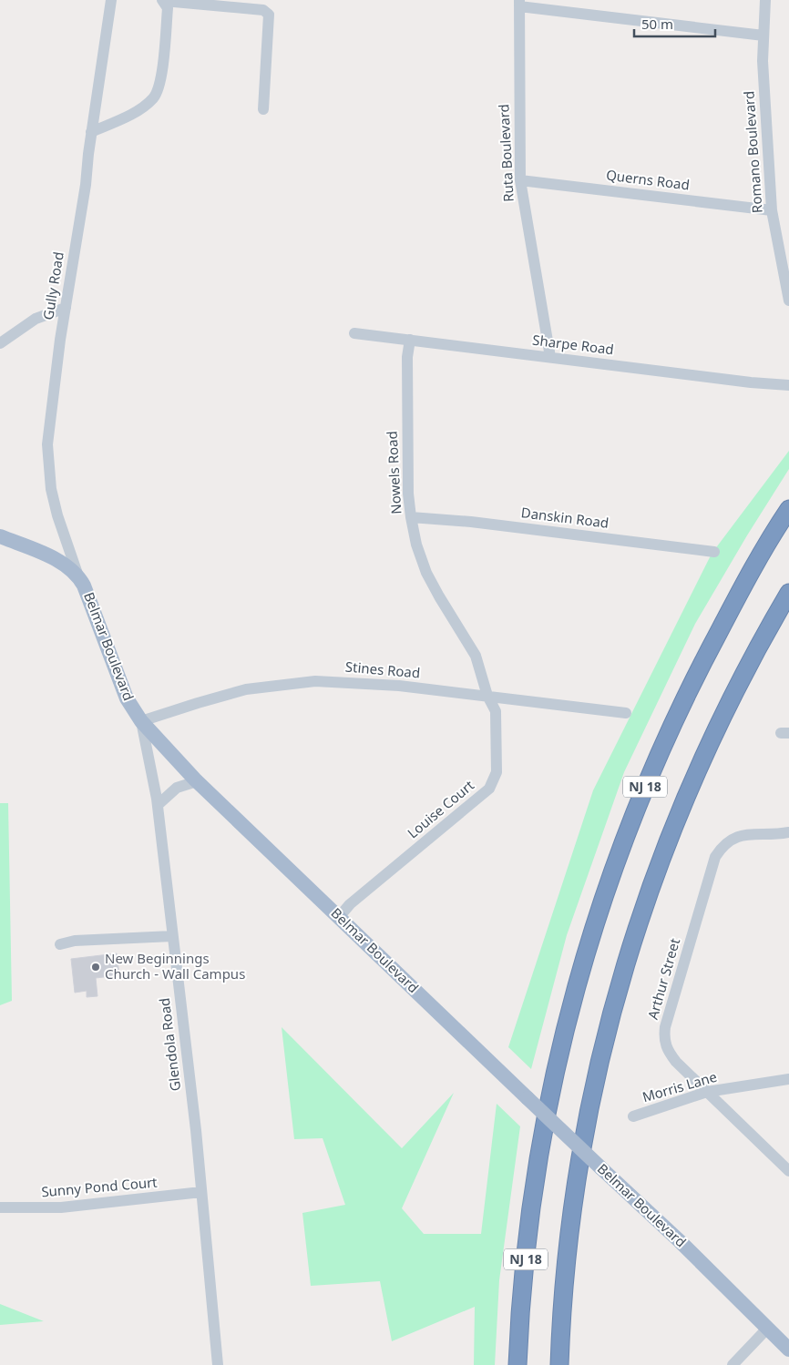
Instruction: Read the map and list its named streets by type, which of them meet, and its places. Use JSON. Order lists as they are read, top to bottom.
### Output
{
  "streets": {
    "highway": ["NJ 18"],
    "main road": ["Belmar Boulevard"],
    "street": [
      "Romano Boulevard",
      "Ruta Boulevard",
      "Querns Road",
      "Gully Road",
      "Sharpe Road",
      "Nowels Road",
      "Danskin Road",
      "Stines Road",
      "Louise Court",
      "Arthur Street",
      "Glendola Road",
      "Morris Lane",
      "Sunny Pond Court"
    ]
  },
  "crossings": [
    ["Romano Boulevard", "Querns Road"],
    ["Ruta Boulevard", "Querns Road"],
    ["Ruta Boulevard", "Sharpe Road"],
    ["Gully Road", "Belmar Boulevard"],
    ["Sharpe Road", "Nowels Road"],
    ["Nowels Road", "Danskin Road"],
    ["Nowels Road", "Stines Road"],
    ["Nowels Road", "Louise Court"],
    ["Belmar Boulevard", "Stines Road"],
    ["Belmar Boulevard", "Louise Court"],
    ["Belmar Boulevard", "Glendola Road"],
    ["Stines Road", "Louise Court"],
    ["Stines Road", "Glendola Road"],
    ["Arthur Street", "Morris Lane"],
    ["Glendola Road", "Sunny Pond Court"]
  ],
  "places": ["New Beginnings Church - Wall Campus"],
  "scale_bar": "50 m"
}
